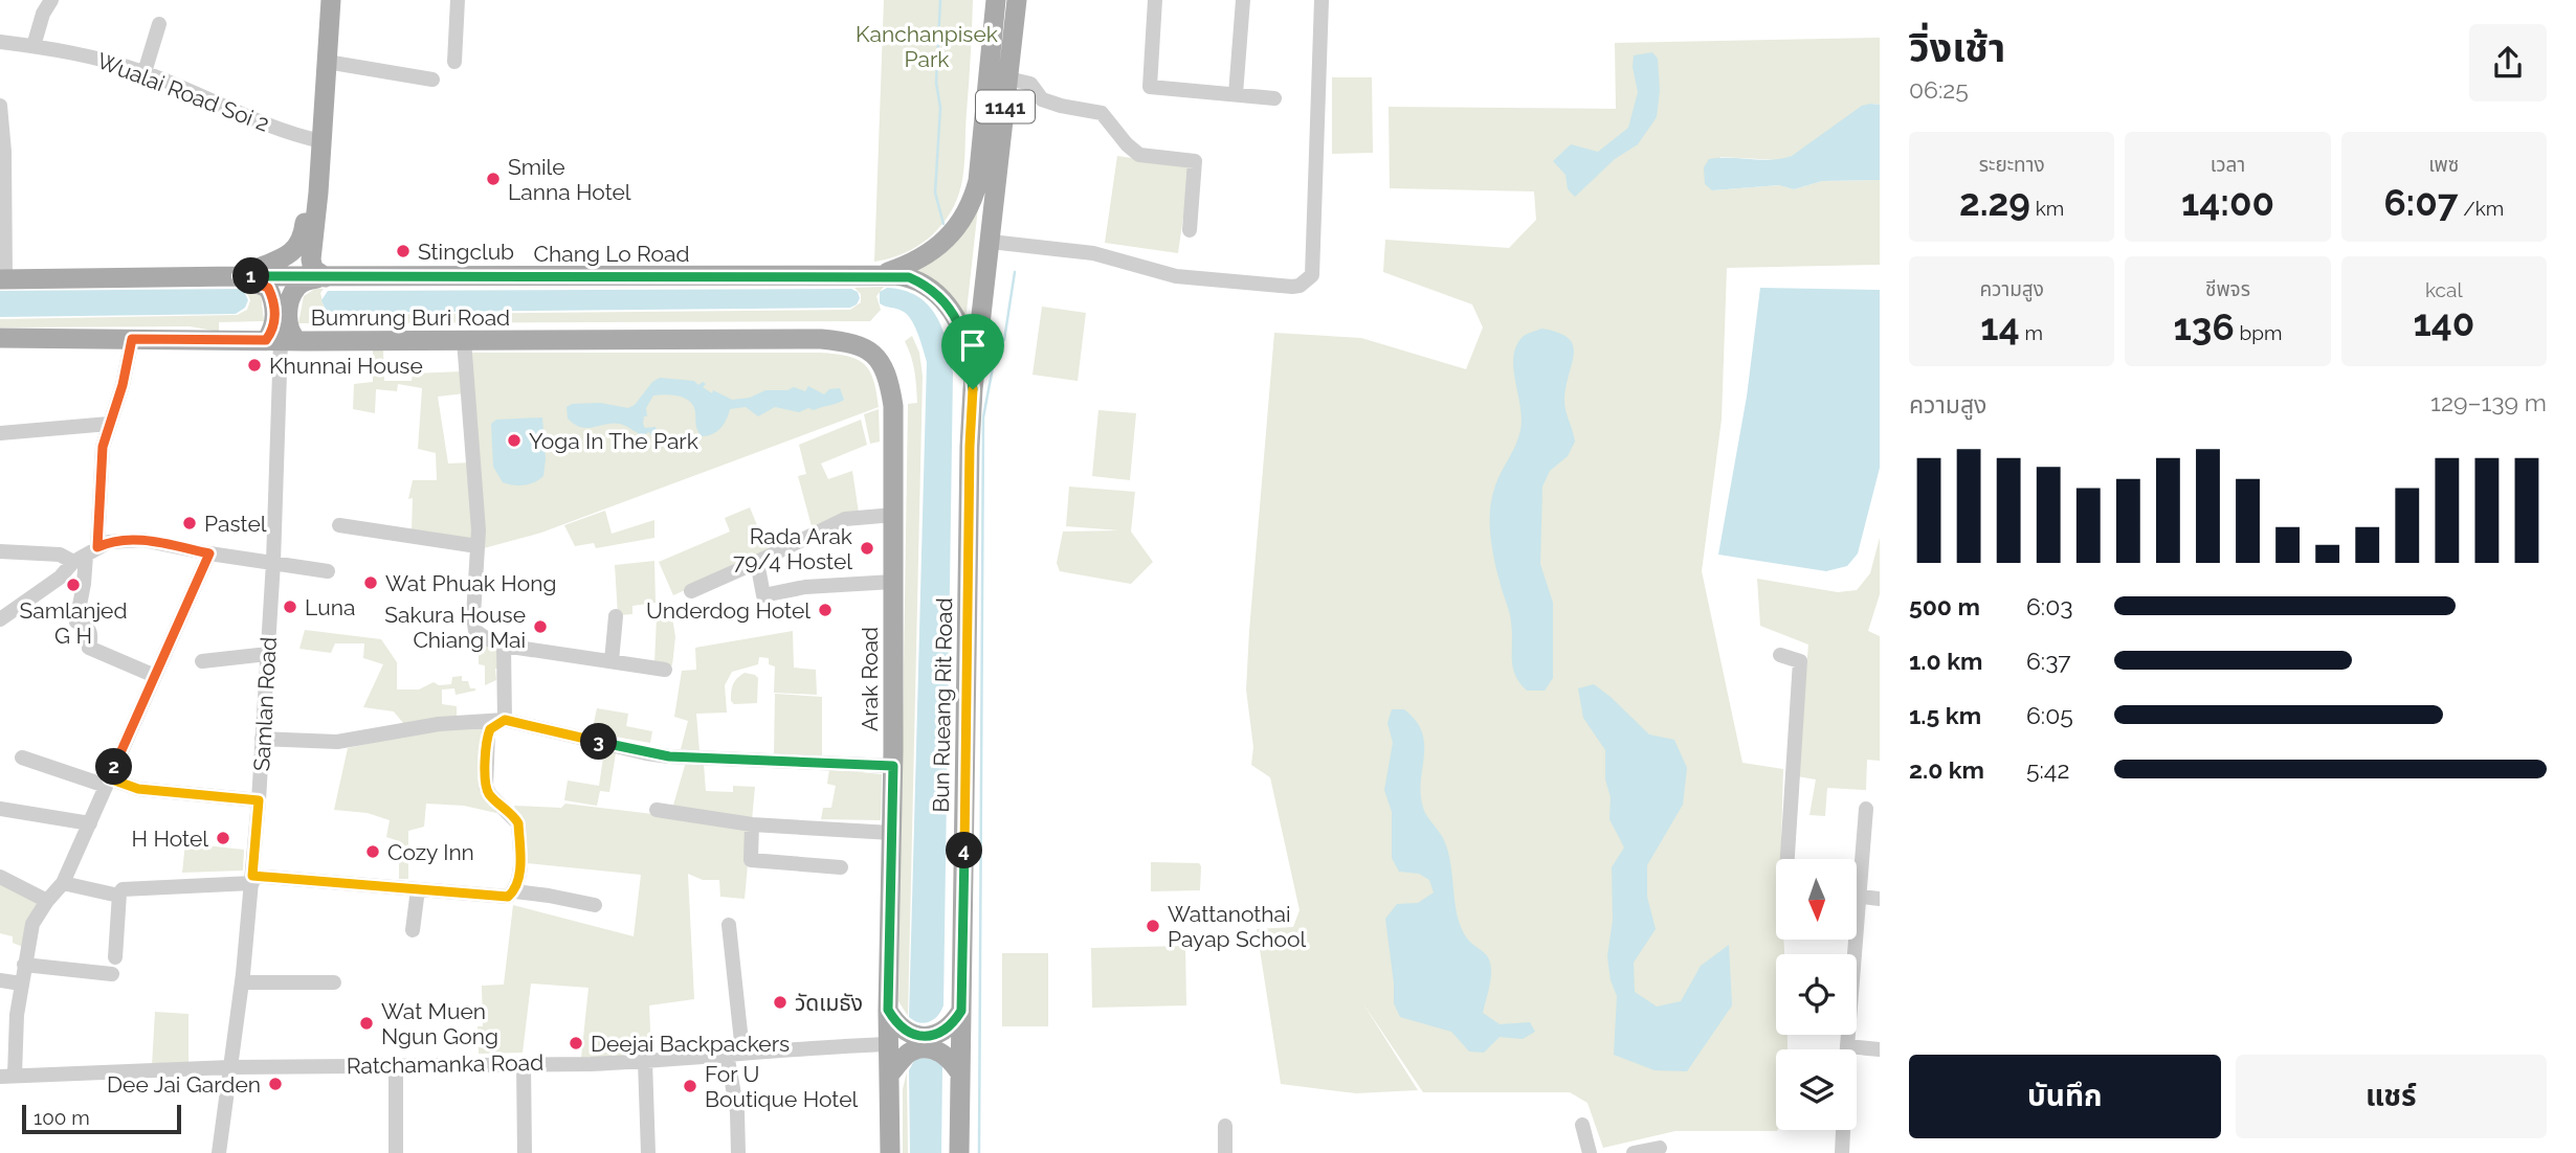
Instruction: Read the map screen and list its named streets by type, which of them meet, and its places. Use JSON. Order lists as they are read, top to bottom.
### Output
{
  "streets": {
    "main road": [
      "1141",
      "Chang Lo Road",
      "Bumrung Buri Road",
      "Arak Road",
      "Bun Rueang Rit Road"
    ],
    "street": ["Wualai Road Soi 2", "Samlan Road", "Ratchamanka Road"]
  },
  "crossings": [
    ["1141", "Chang Lo Road"],
    ["Chang Lo Road", "Bun Rueang Rit Road"],
    ["Bumrung Buri Road", "Arak Road"],
    ["Bumrung Buri Road", "Samlan Road"],
    ["Arak Road", "Ratchamanka Road"],
    ["Samlan Road", "Ratchamanka Road"]
  ],
  "parks": ["Kanchanpisek Park"],
  "places": [
    "Smile Lanna Hotel",
    "Stingclub",
    "Khunnai House",
    "Yoga In The Park",
    "Pastel",
    "Rada Arak 79/4 Hostel",
    "Wat Phuak Hong",
    "Samlanjed G H",
    "Luna",
    "Underdog Hotel",
    "Sakura House Chiang Mai",
    "H Hotel",
    "Cozy Inn",
    "Wattanothai Payap School",
    "วัดเมธัง",
    "Wat Muen Ngun Gong",
    "Deejai Backpackers",
    "Dee Jai Garden",
    "For U Boutique Hotel"
  ],
  "scale_bar": "100 m",
  "north": "bottom",
  "page": {
    "heading": ["วิ่งเช้า", "06:25"],
    "stats": [
      ["ระยะทาง", "2.29 km"],
      ["เวลา", "14:00"],
      ["เพซ", "6:07 /km"],
      ["ความสูง", "14 m"],
      ["ชีพจร", "136 bpm"],
      ["kcal", "140"]
    ],
    "pins": [
      "1",
      "3",
      "2",
      "4"
    ],
    "chart": ["ความสูง", "129–139 m"],
    "list": [
      {
        "name": "500 m",
        "note": "6:03"
      },
      {
        "name": "1.0 km",
        "note": "6:37"
      },
      {
        "name": "1.5 km",
        "note": "6:05"
      },
      {
        "name": "2.0 km",
        "note": "5:42"
      }
    ],
    "buttons": ["บันทึก", "แชร์"],
    "scale": "100 m"
  }
}
